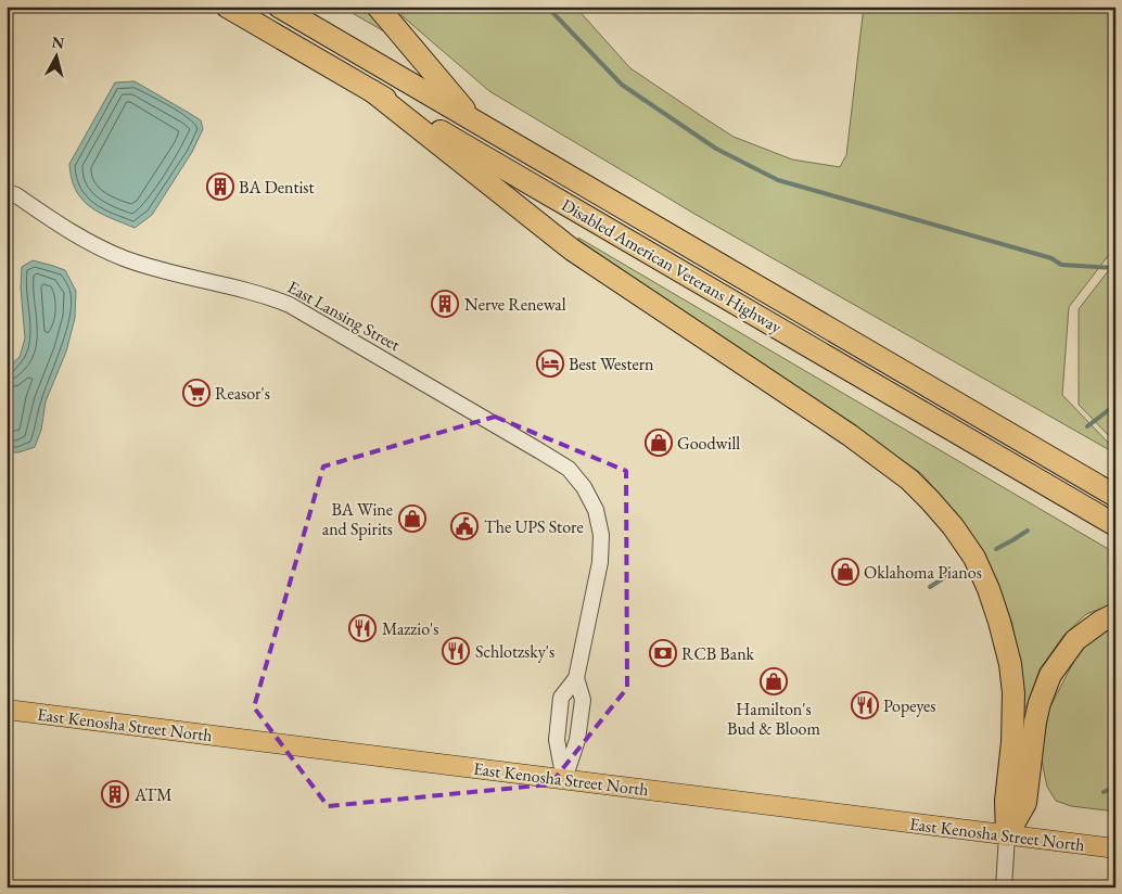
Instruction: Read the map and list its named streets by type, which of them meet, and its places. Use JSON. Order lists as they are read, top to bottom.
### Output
{
  "streets": {
    "highway": ["Disabled American Veterans Highway"],
    "main road": ["East Kenosha Street North"],
    "street": ["East Lansing Street"]
  },
  "places": {
    "building": ["BA Dentist", "Nerve Renewal", "ATM"],
    "hotel": ["Best Western"],
    "supermarket": ["Reasor's"],
    "shop": [
      "Goodwill",
      "BA Wine and Spirits",
      "Oklahoma Pianos",
      "Hamilton's Bud & Bloom"
    ],
    "public building": ["The UPS Store"],
    "restaurant": ["Mazzio's", "Schlotzsky's", "Popeyes"],
    "bank": ["RCB Bank"]
  },
  "north": "top"
}
